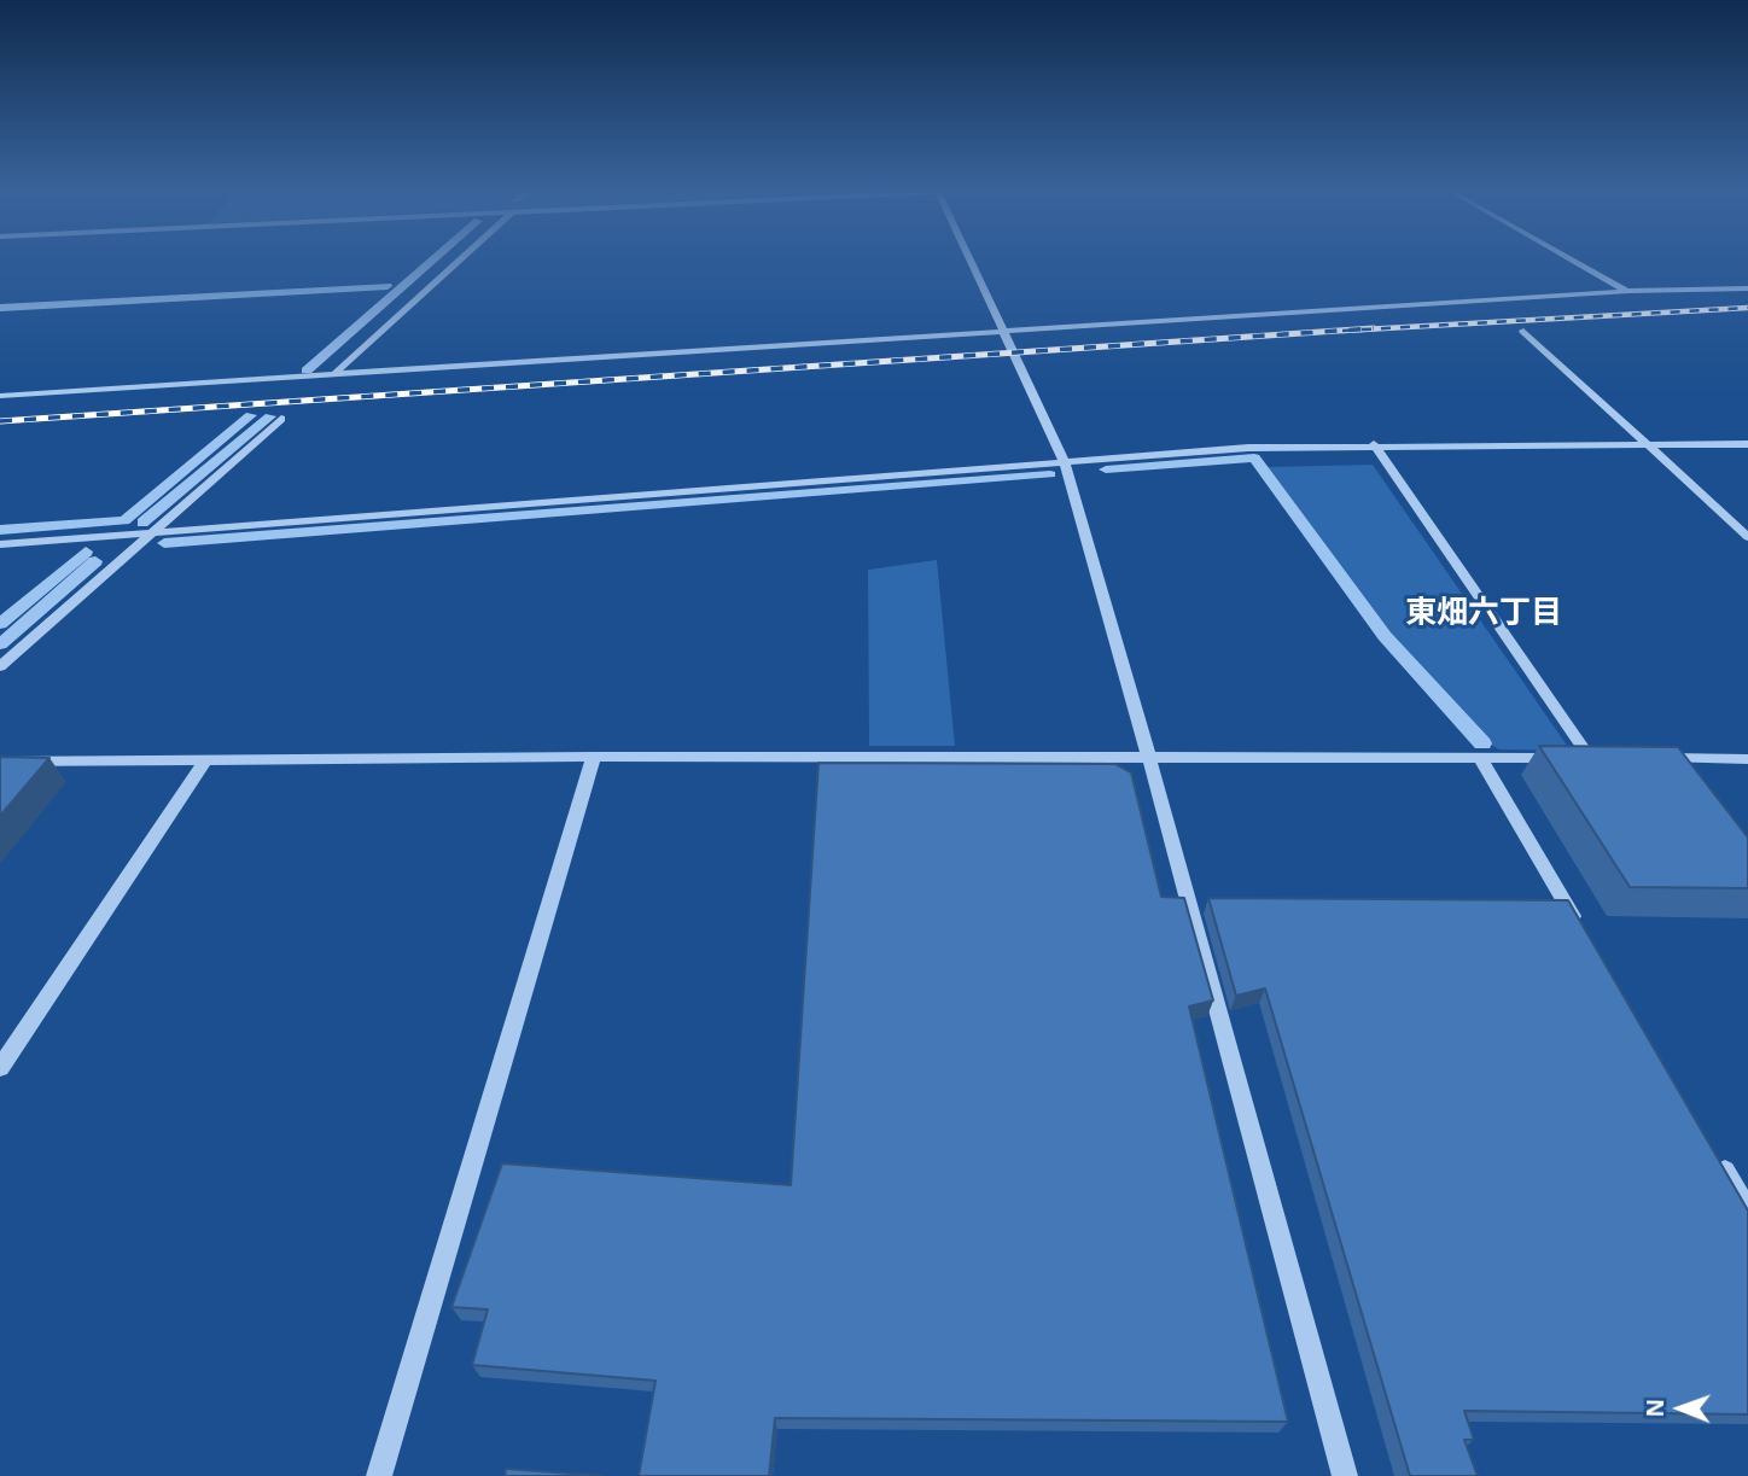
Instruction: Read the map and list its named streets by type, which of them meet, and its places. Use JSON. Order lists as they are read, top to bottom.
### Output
{
  "districts": ["東畑六丁目"],
  "north": "left"
}
